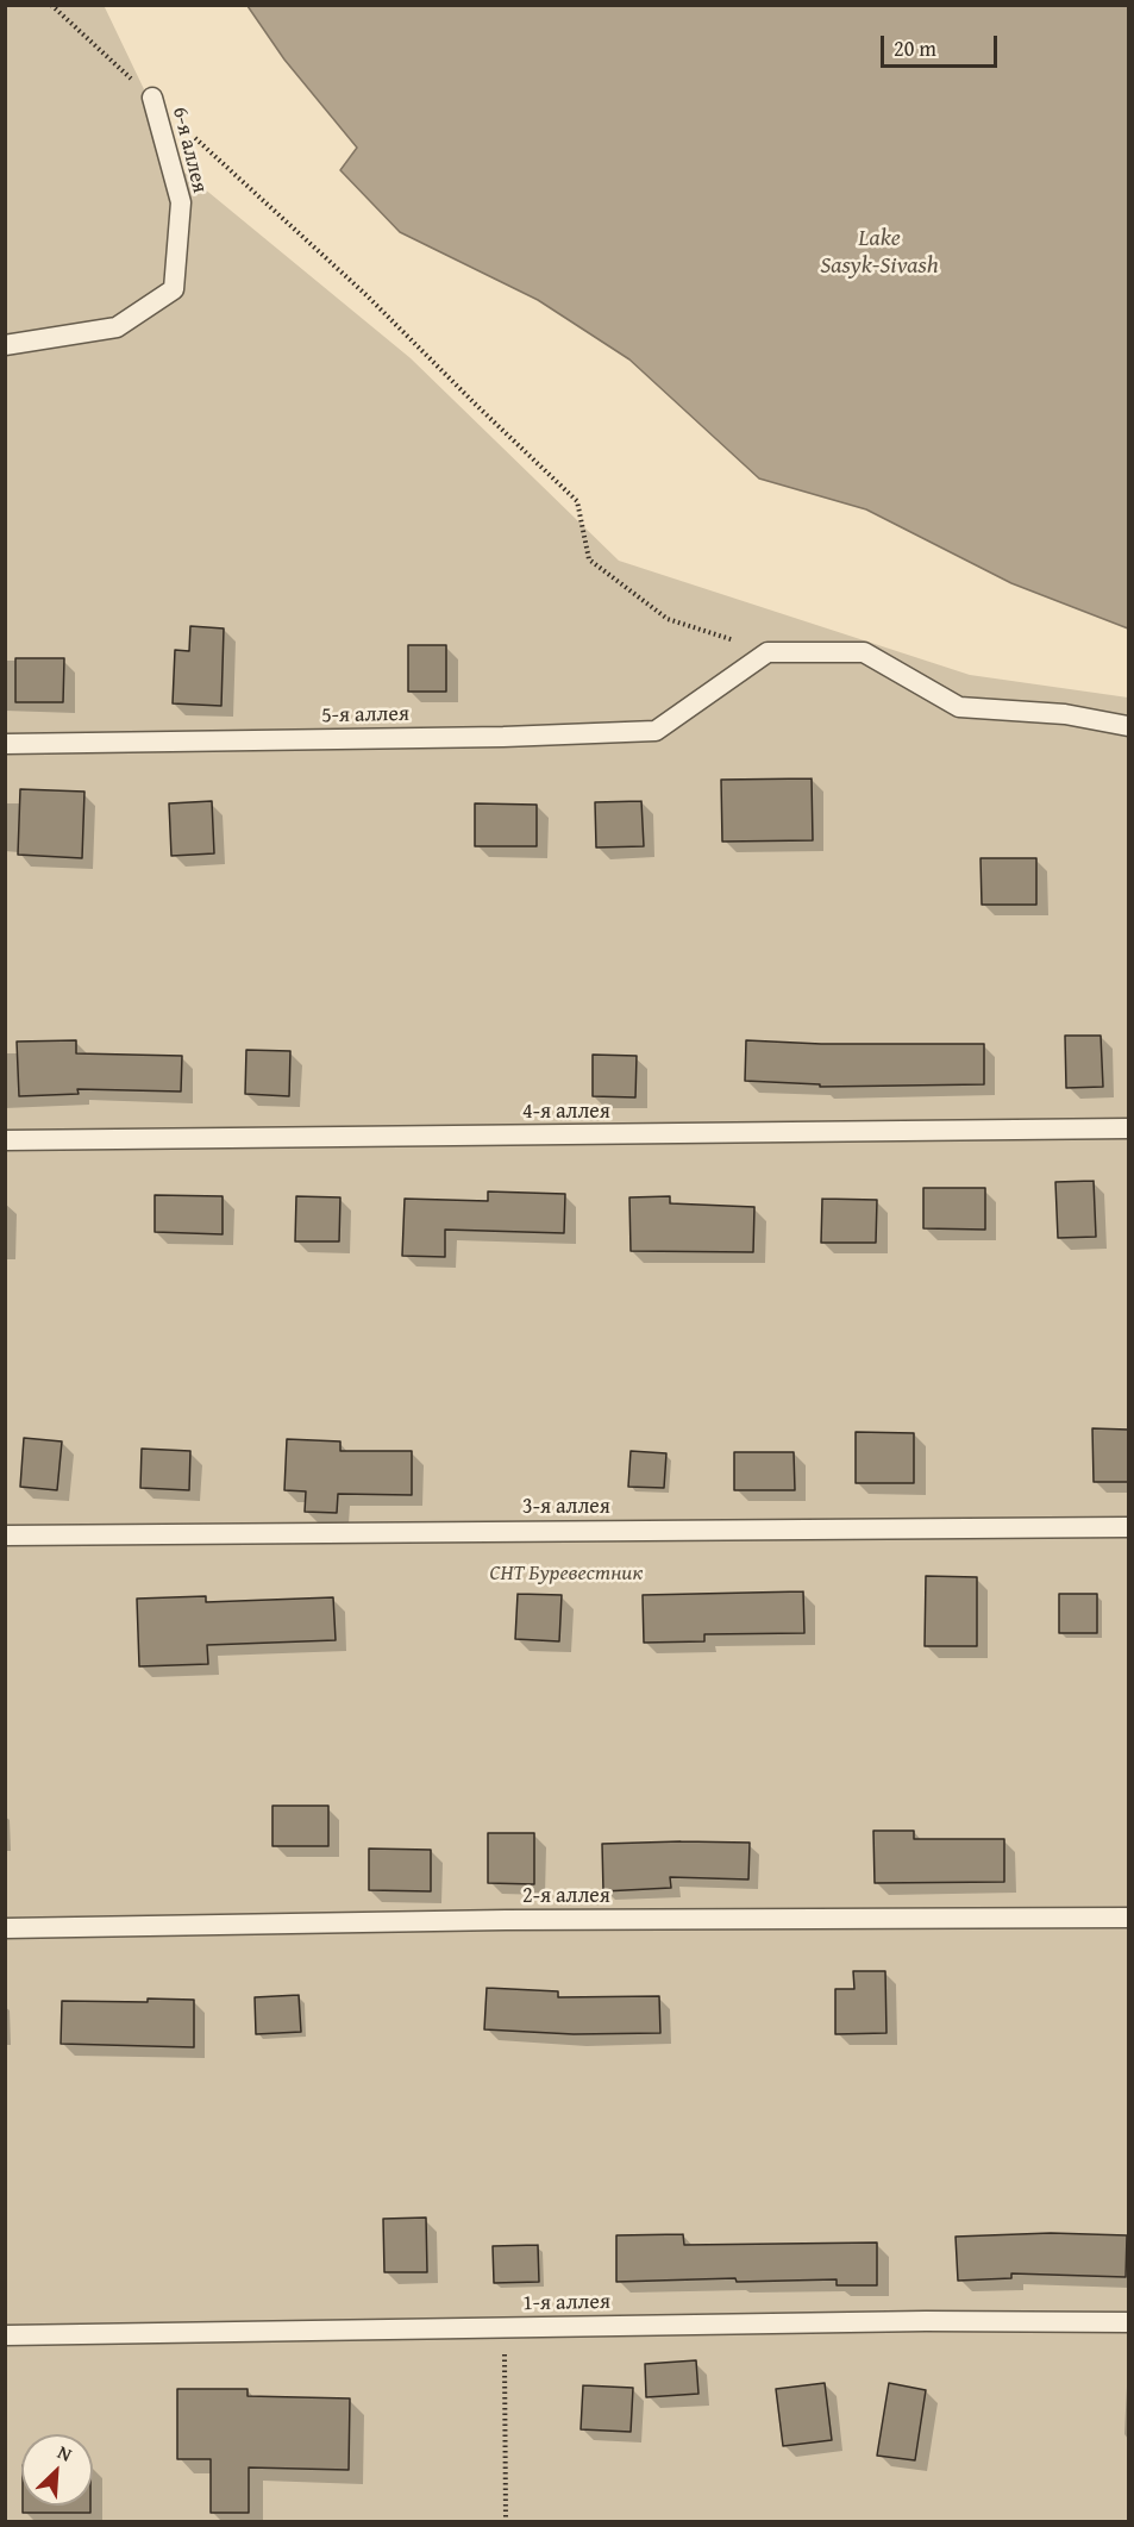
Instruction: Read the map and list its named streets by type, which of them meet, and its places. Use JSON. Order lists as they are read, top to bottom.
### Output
{
  "streets": {
    "lane": [
      "6-я аллея",
      "5-я аллея",
      "4-я аллея",
      "3-я аллея",
      "2-я аллея",
      "1-я аллея"
    ]
  },
  "water": ["Lake Sasyk-Sivash"],
  "parks": ["СНТ Буревестник"],
  "scale_bar": "20 m",
  "north": "top right"
}
